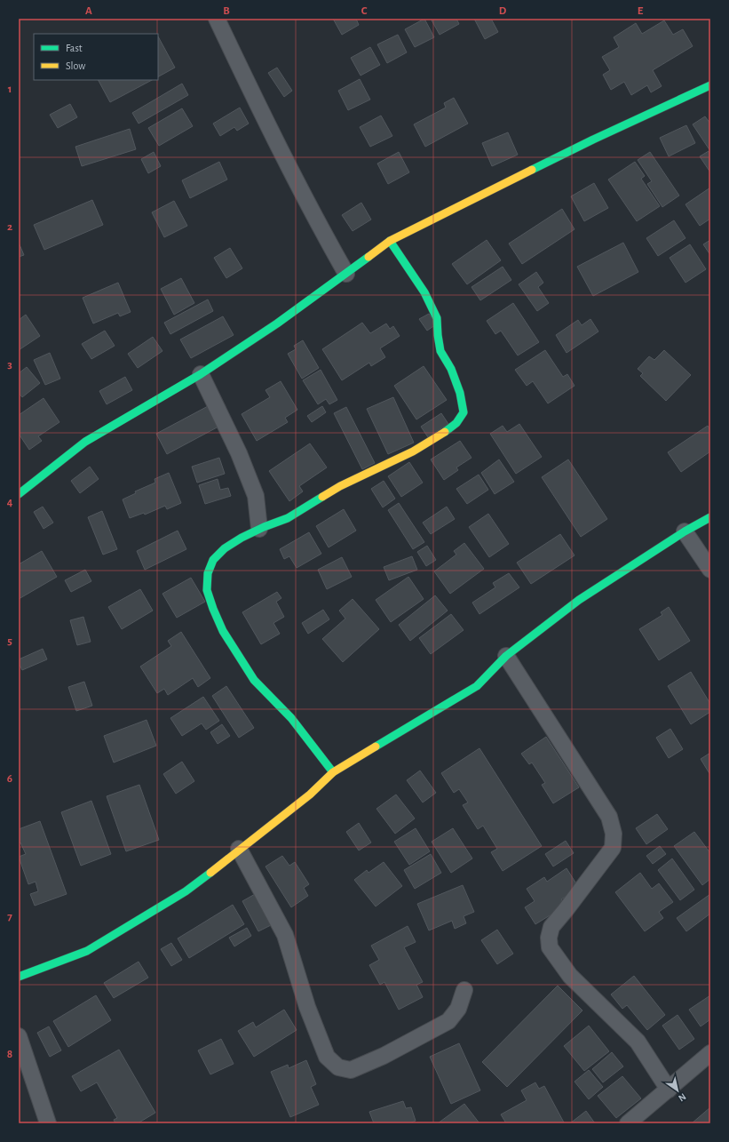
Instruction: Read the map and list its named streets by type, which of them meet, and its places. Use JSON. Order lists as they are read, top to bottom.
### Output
{
  "legend": ["Fast", "Slow"],
  "north": "bottom right",
  "grid": {
    "columns": [
      "A",
      "B",
      "C",
      "D",
      "E"
    ],
    "rows": [
      "1",
      "2",
      "3",
      "4",
      "5",
      "6",
      "7",
      "8"
    ]
  }
}
